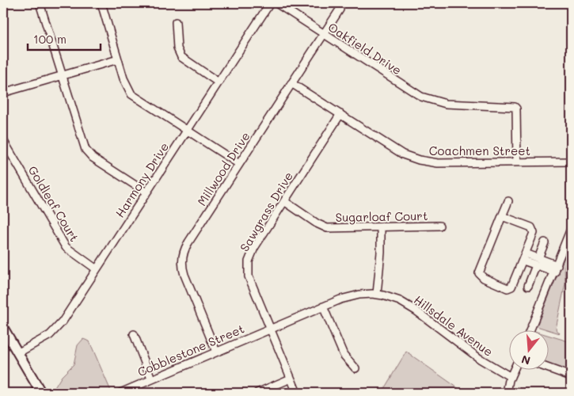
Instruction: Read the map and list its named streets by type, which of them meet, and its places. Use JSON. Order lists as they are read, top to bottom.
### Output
{
  "streets": {
    "street": [
      "Oakfield Drive",
      "Coachmen Street",
      "Millwood Drive",
      "Harmony Drive",
      "Goldleaf Court",
      "Sawgrass Drive",
      "Sugarloaf Court",
      "Hillsdale Avenue",
      "Cobblestone Street"
    ]
  },
  "crossings": [
    ["Oakfield Drive", "Coachmen Street"],
    ["Oakfield Drive", "Millwood Drive"],
    ["Coachmen Street", "Millwood Drive"],
    ["Coachmen Street", "Sawgrass Drive"],
    ["Millwood Drive", "Cobblestone Street"],
    ["Harmony Drive", "Goldleaf Court"],
    ["Sawgrass Drive", "Sugarloaf Court"],
    ["Sawgrass Drive", "Hillsdale Avenue"],
    ["Sawgrass Drive", "Cobblestone Street"],
    ["Hillsdale Avenue", "Cobblestone Street"]
  ],
  "scale_bar": "100 m",
  "north": "bottom"
}
